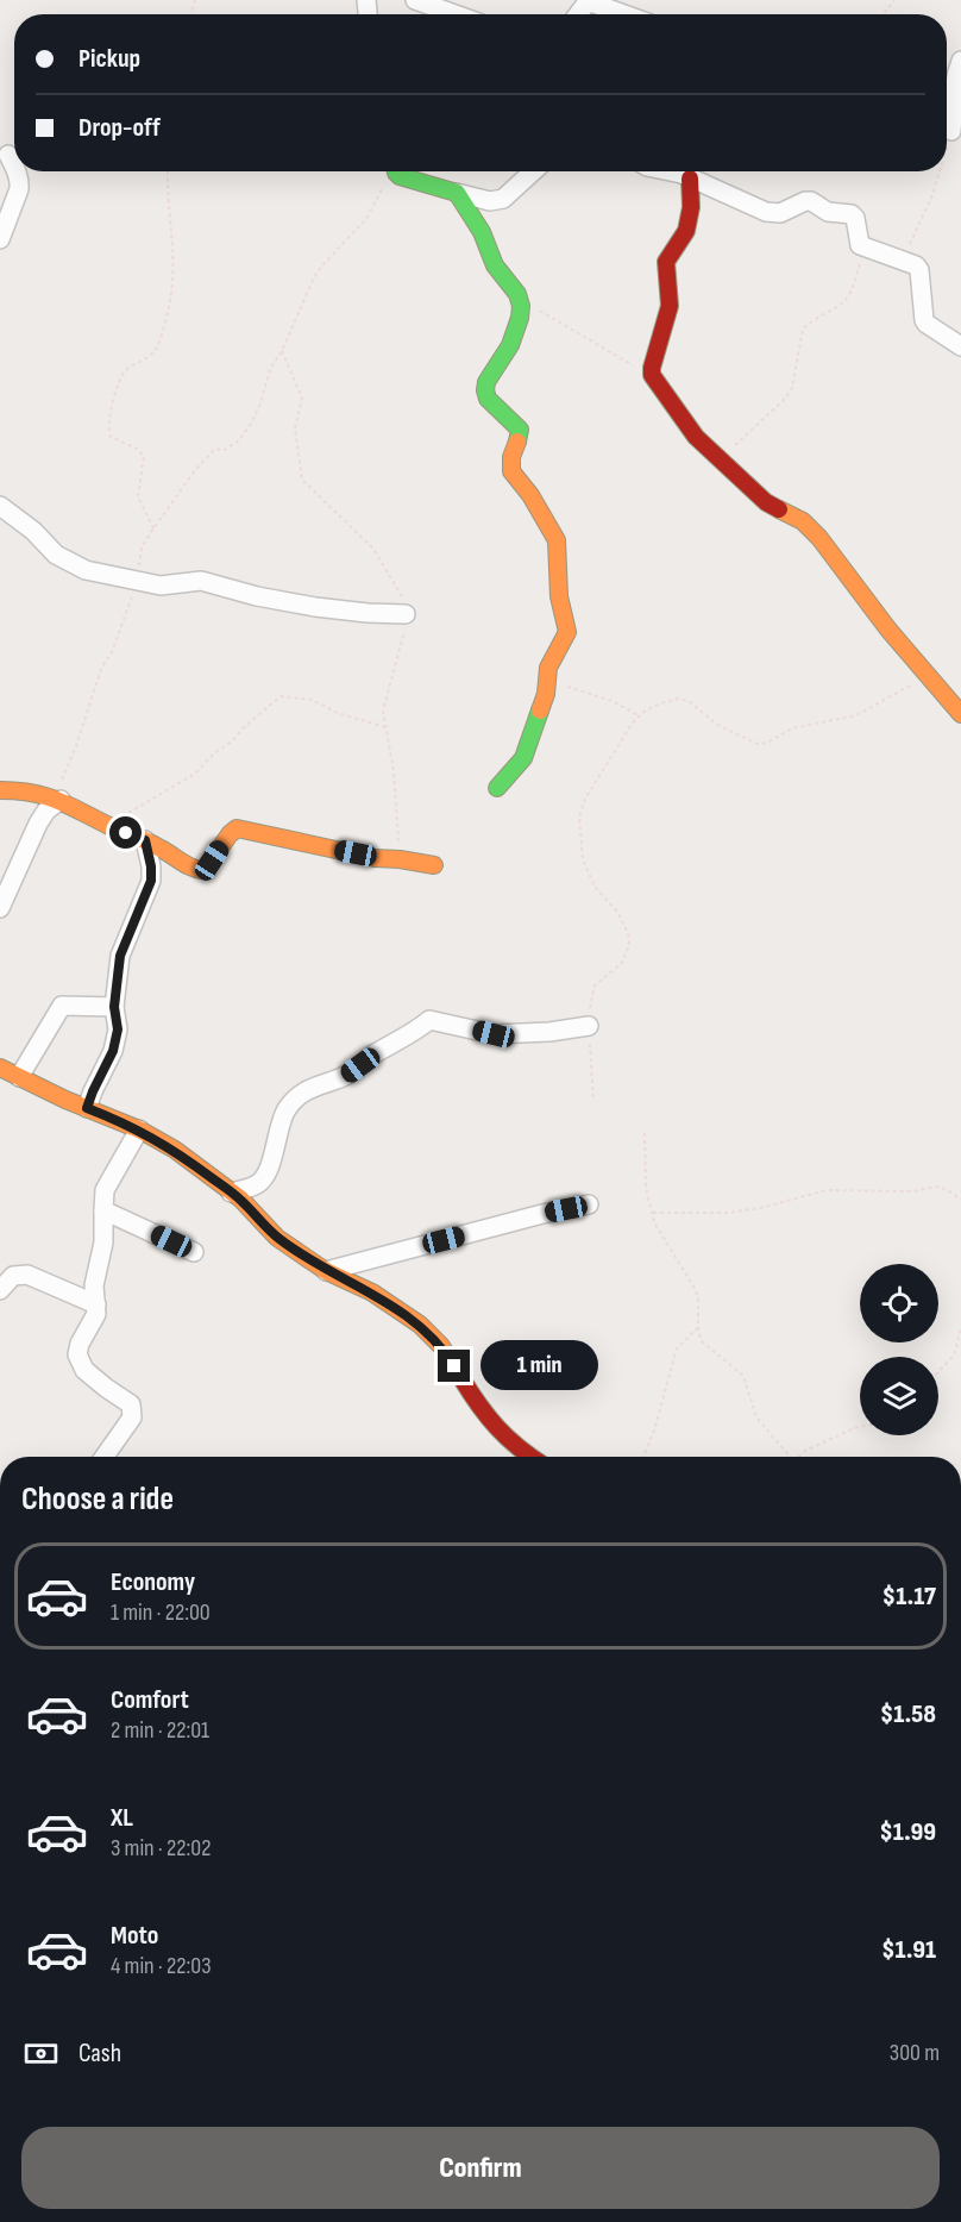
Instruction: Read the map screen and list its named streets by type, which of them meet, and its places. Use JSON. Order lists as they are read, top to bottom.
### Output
{
  "page": {
    "banner": ["Pickup", "Drop-off"],
    "bubble": "1 min",
    "heading": "Choose a ride",
    "list": [
      {
        "name": "Economy",
        "note": "1 min · 22:00",
        "value": "$1.17"
      },
      {
        "name": "Comfort",
        "note": "2 min · 22:01",
        "value": "$1.58"
      },
      {
        "name": "XL",
        "note": "3 min · 22:02",
        "value": "$1.99"
      },
      {
        "name": "Moto",
        "note": "4 min · 22:03",
        "value": "$1.91"
      }
    ],
    "pay": ["Cash", "300 m"],
    "buttons": "Confirm"
  }
}
